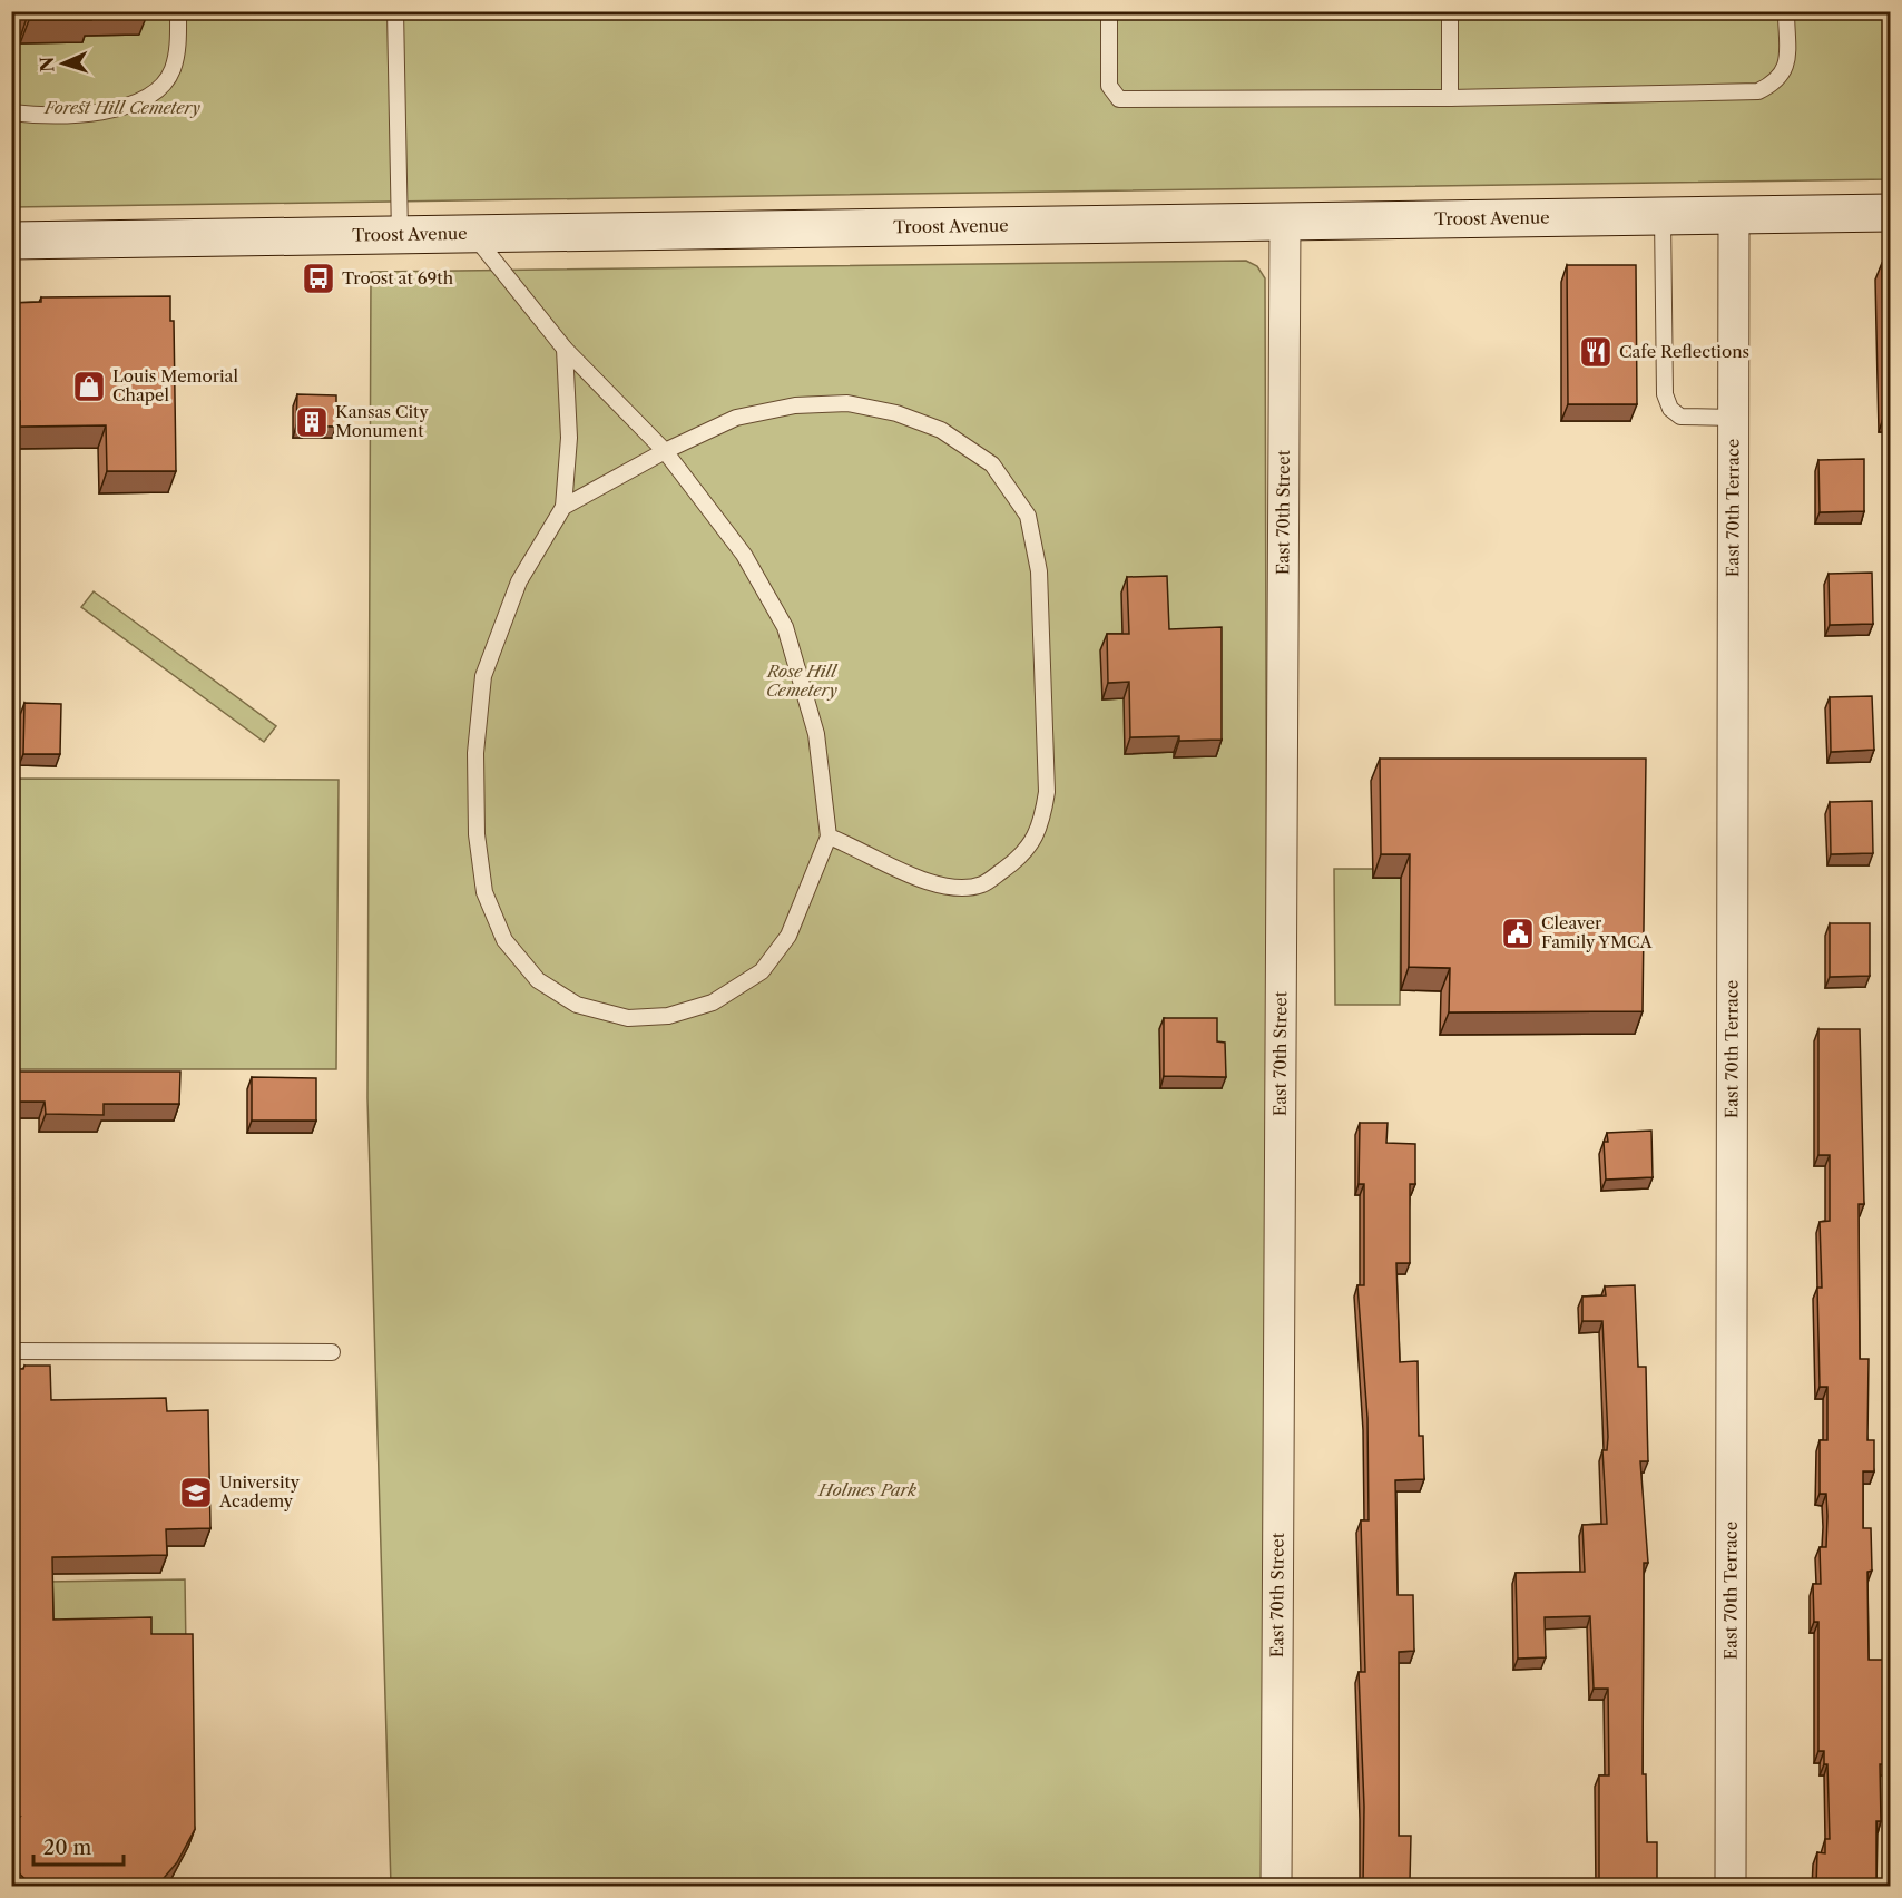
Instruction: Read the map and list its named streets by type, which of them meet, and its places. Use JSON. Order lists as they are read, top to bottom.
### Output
{
  "streets": {
    "main road": ["Troost Avenue"],
    "street": ["East 70th Terrace", "East 70th Street"]
  },
  "crossings": [
    ["Troost Avenue", "East 70th Terrace"],
    ["Troost Avenue", "East 70th Street"]
  ],
  "parks": ["Forest Hill Cemetery", "Rose Hill Cemetery", "Holmes Park"],
  "places": {
    "bus stop": ["Troost at 69th"],
    "restaurant": ["Cafe Reflections"],
    "shop": ["Louis Memorial Chapel"],
    "building": ["Kansas City Monument"],
    "public building": ["Cleaver Family YMCA"],
    "school or university": ["University Academy"]
  },
  "scale_bar": "20 m",
  "north": "left"
}
